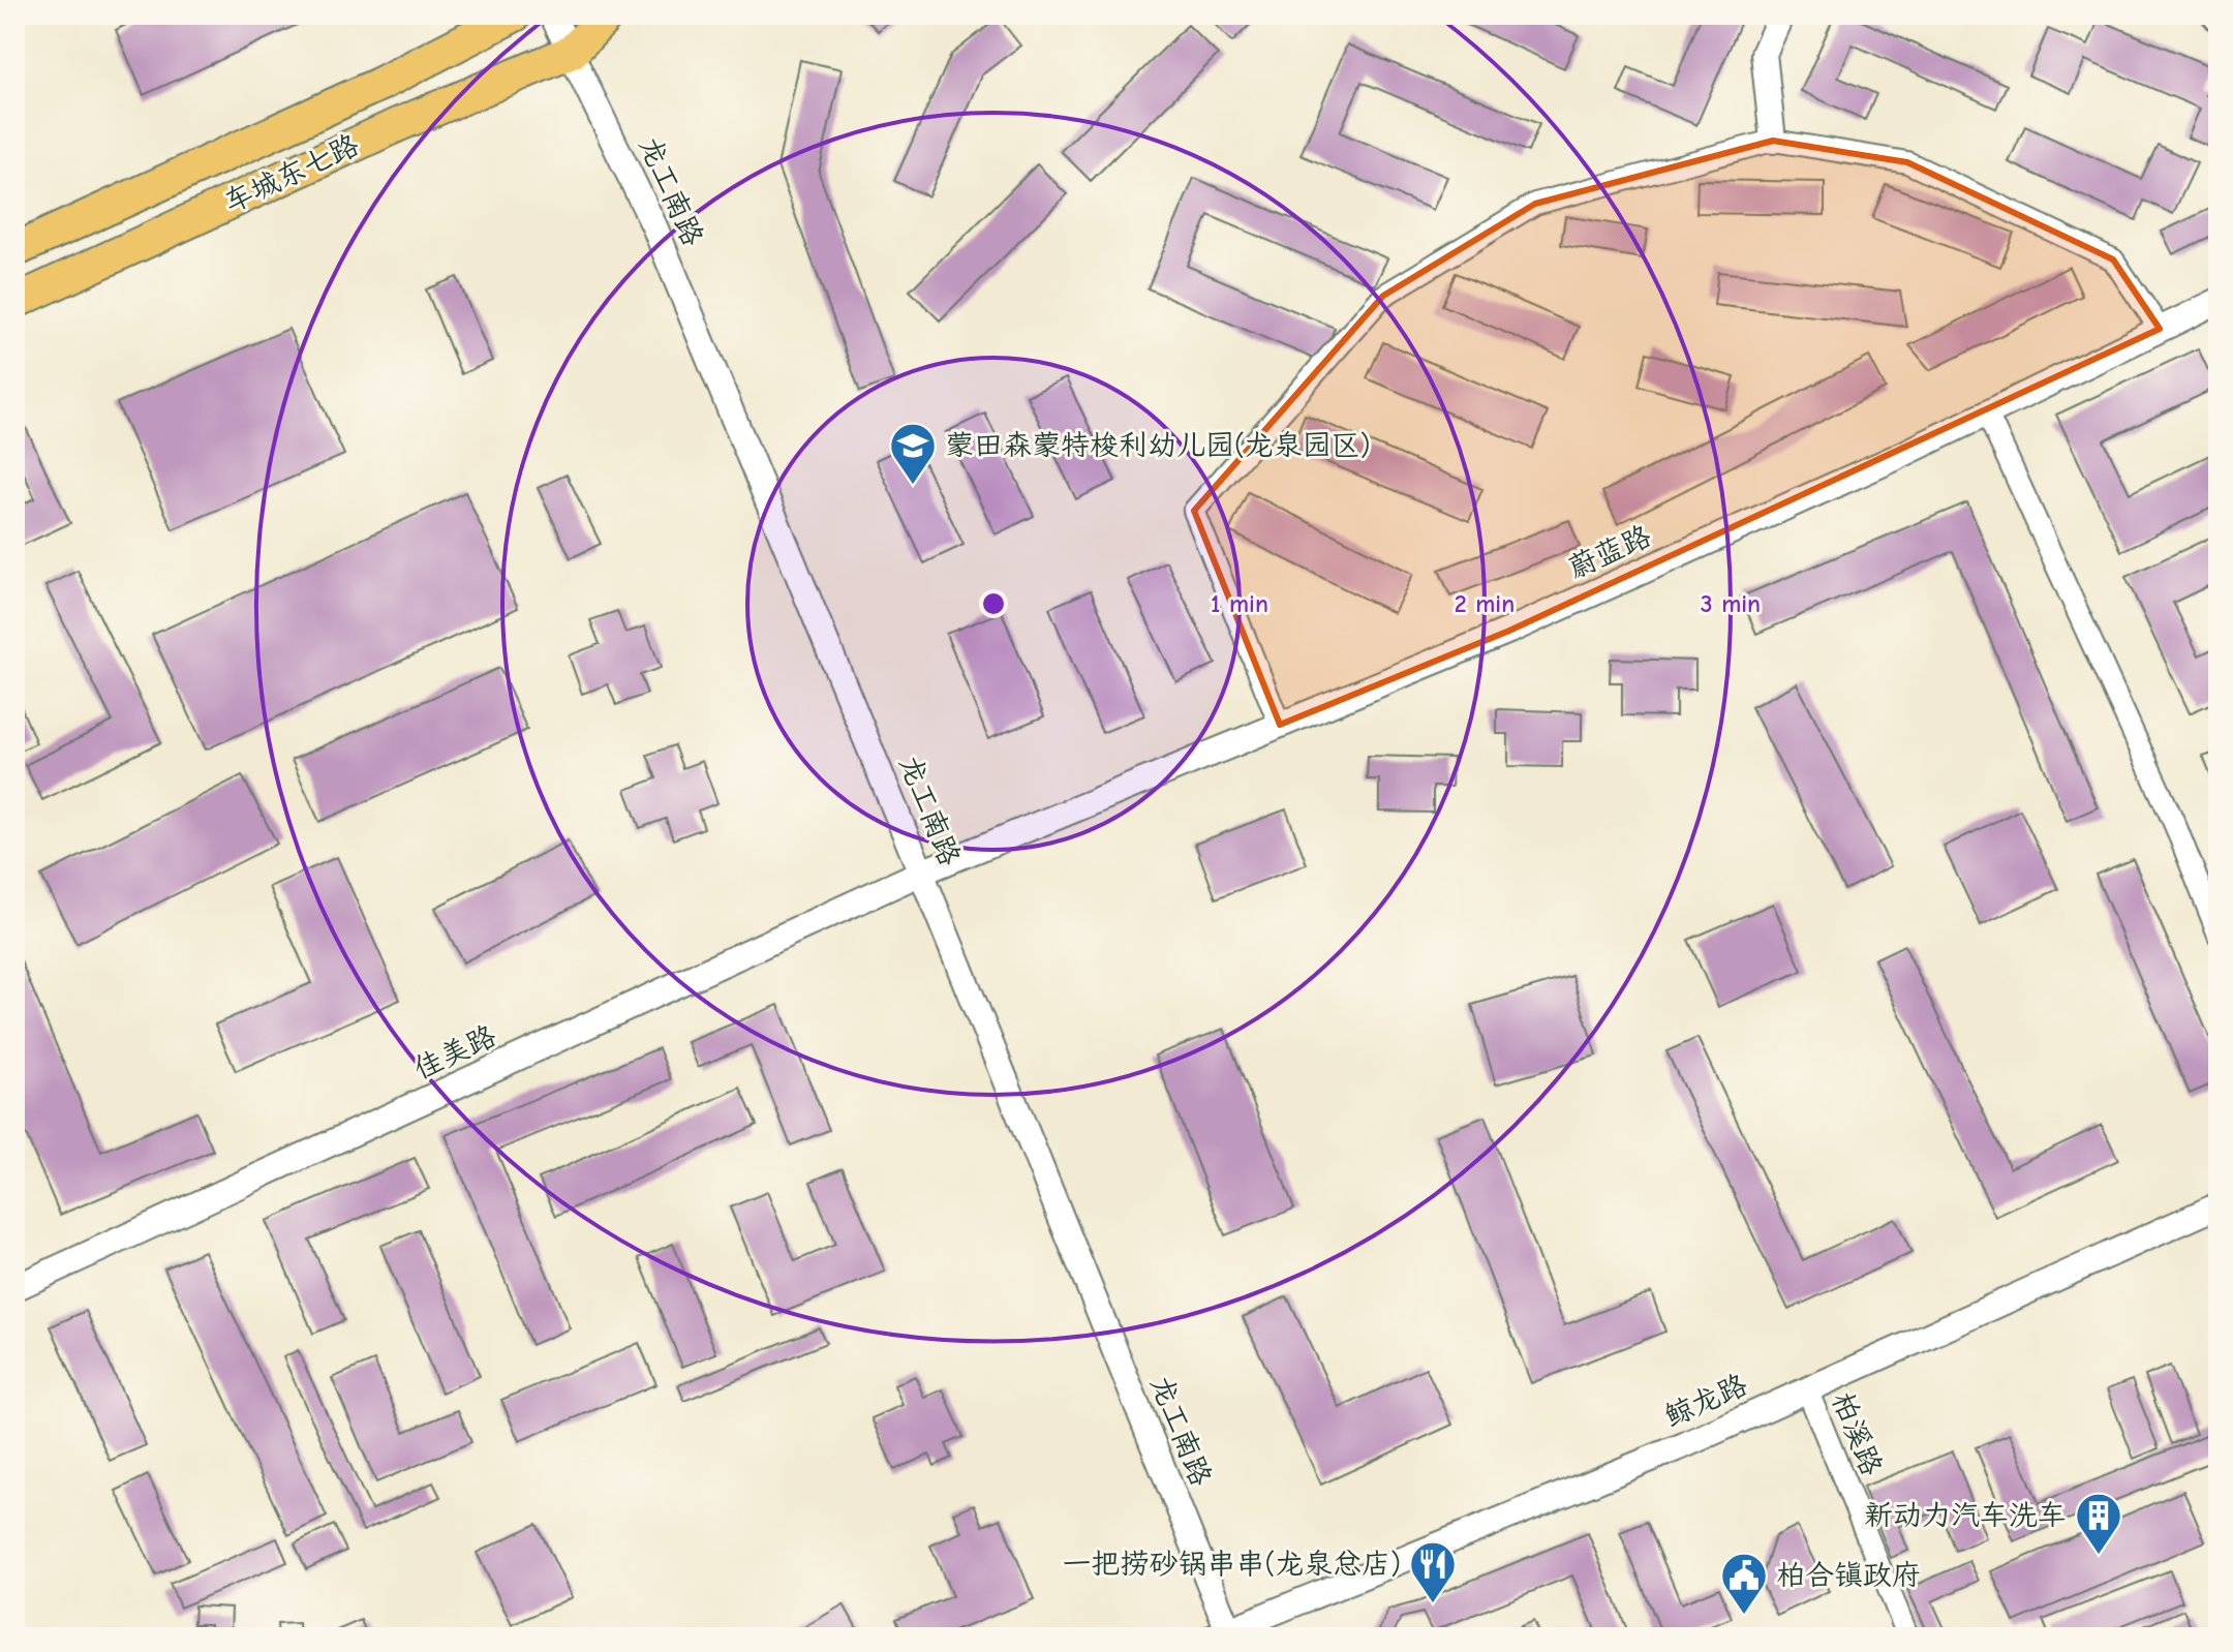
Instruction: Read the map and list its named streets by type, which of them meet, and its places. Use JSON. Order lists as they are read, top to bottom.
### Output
{
  "streets": {
    "main road": ["车城东七路"],
    "street": [
      "龙工南路",
      "蔚蓝路",
      "佳美路",
      "鲸龙路",
      "柏溪路"
    ]
  },
  "crossings": [
    ["车城东七路", "龙工南路"],
    ["龙工南路", "蔚蓝路"],
    ["龙工南路", "佳美路"],
    ["龙工南路", "鲸龙路"],
    ["蔚蓝路", "佳美路"],
    ["鲸龙路", "柏溪路"]
  ],
  "places": {
    "school or university": ["蒙田森蒙特梭利幼儿园(龙泉园区)"],
    "building": ["新动力汽车洗车"],
    "restaurant": ["一把捞砂锅串串(龙泉总店)"],
    "public building": ["柏合镇政府"]
  },
  "rings": ["1 min", "2 min", "3 min"]
}
